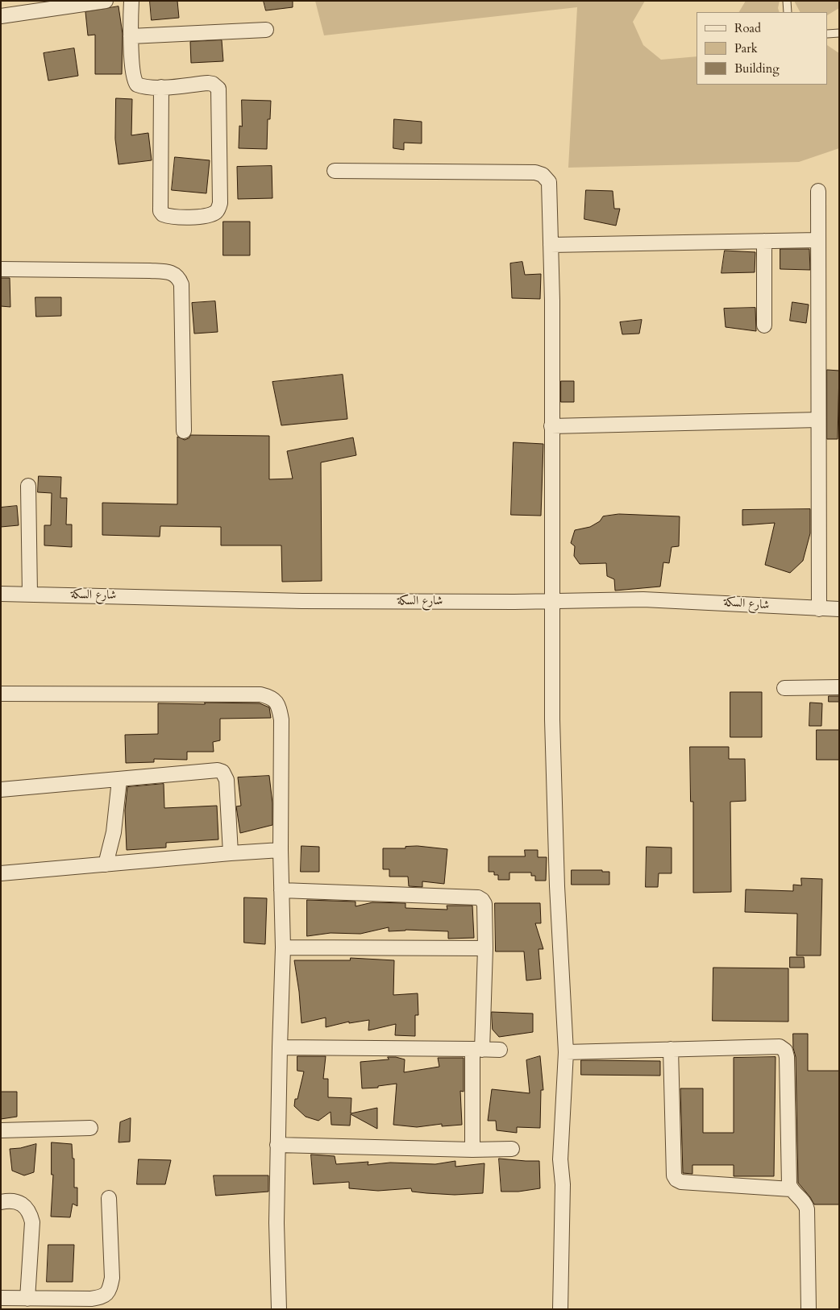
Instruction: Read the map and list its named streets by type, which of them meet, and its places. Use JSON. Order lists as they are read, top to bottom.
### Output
{
  "streets": {
    "street": ["شارع السكة"]
  },
  "legend": ["Road", "Park", "Building"]
}
